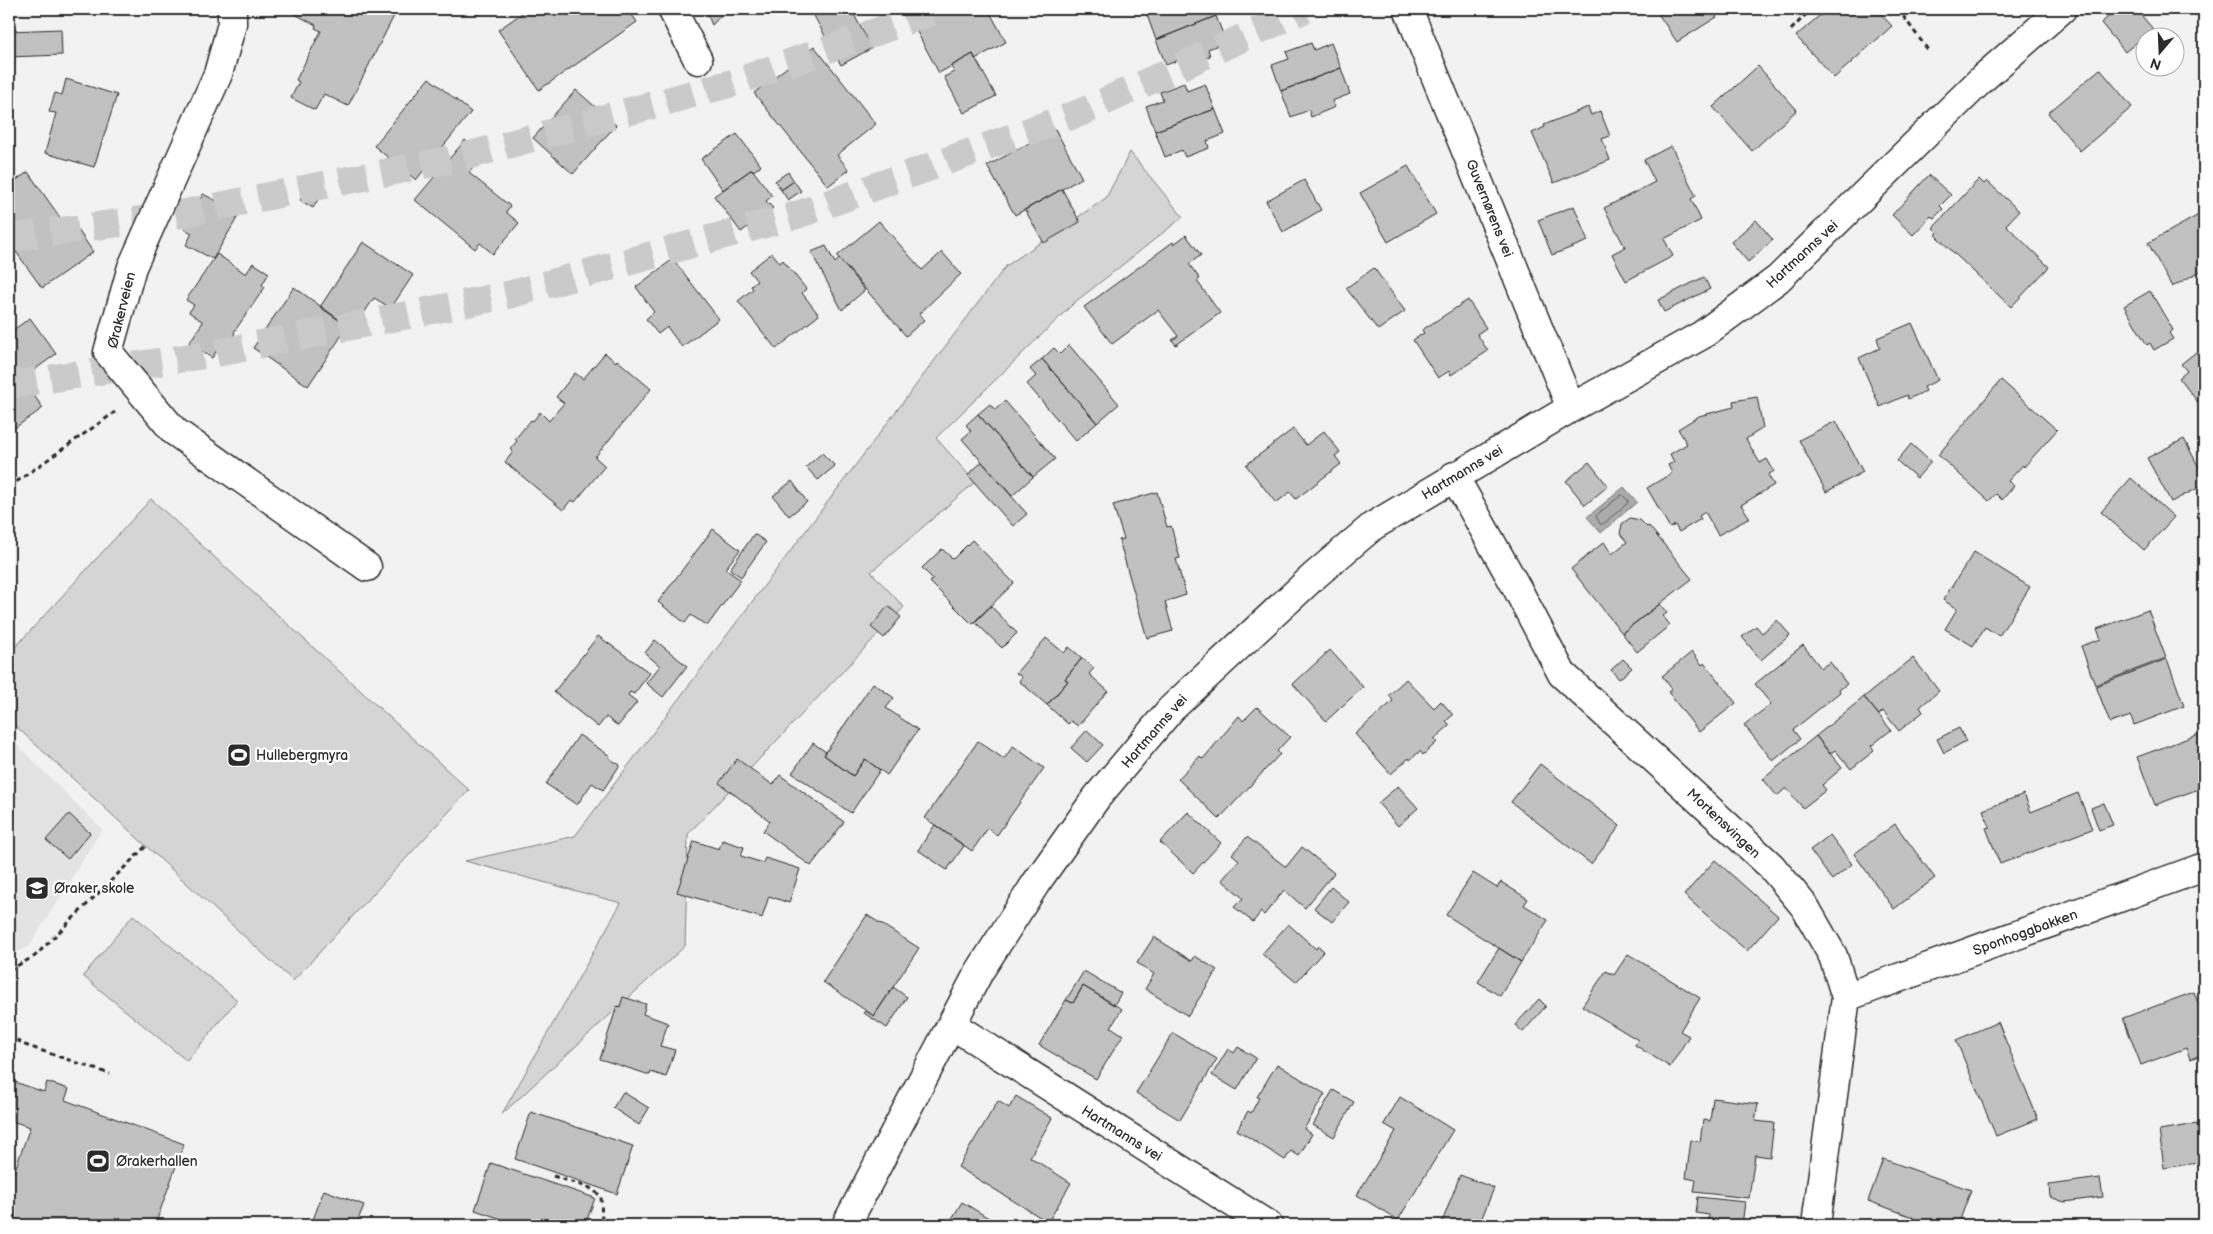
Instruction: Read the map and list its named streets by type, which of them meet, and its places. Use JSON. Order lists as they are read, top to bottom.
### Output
{
  "streets": {
    "street": [
      "Guvernørens vei",
      "Hartmanns vei",
      "Ørakerveien",
      "Mortensvingen",
      "Sponhoggbakken"
    ]
  },
  "crossings": [
    ["Guvernørens vei", "Hartmanns vei"],
    ["Hartmanns vei", "Mortensvingen"],
    ["Mortensvingen", "Sponhoggbakken"]
  ],
  "places": {
    "sports": ["Hullebergmyra", "Ørakerhallen"],
    "school or university": ["Øraker skole"]
  },
  "north": "bottom"
}
